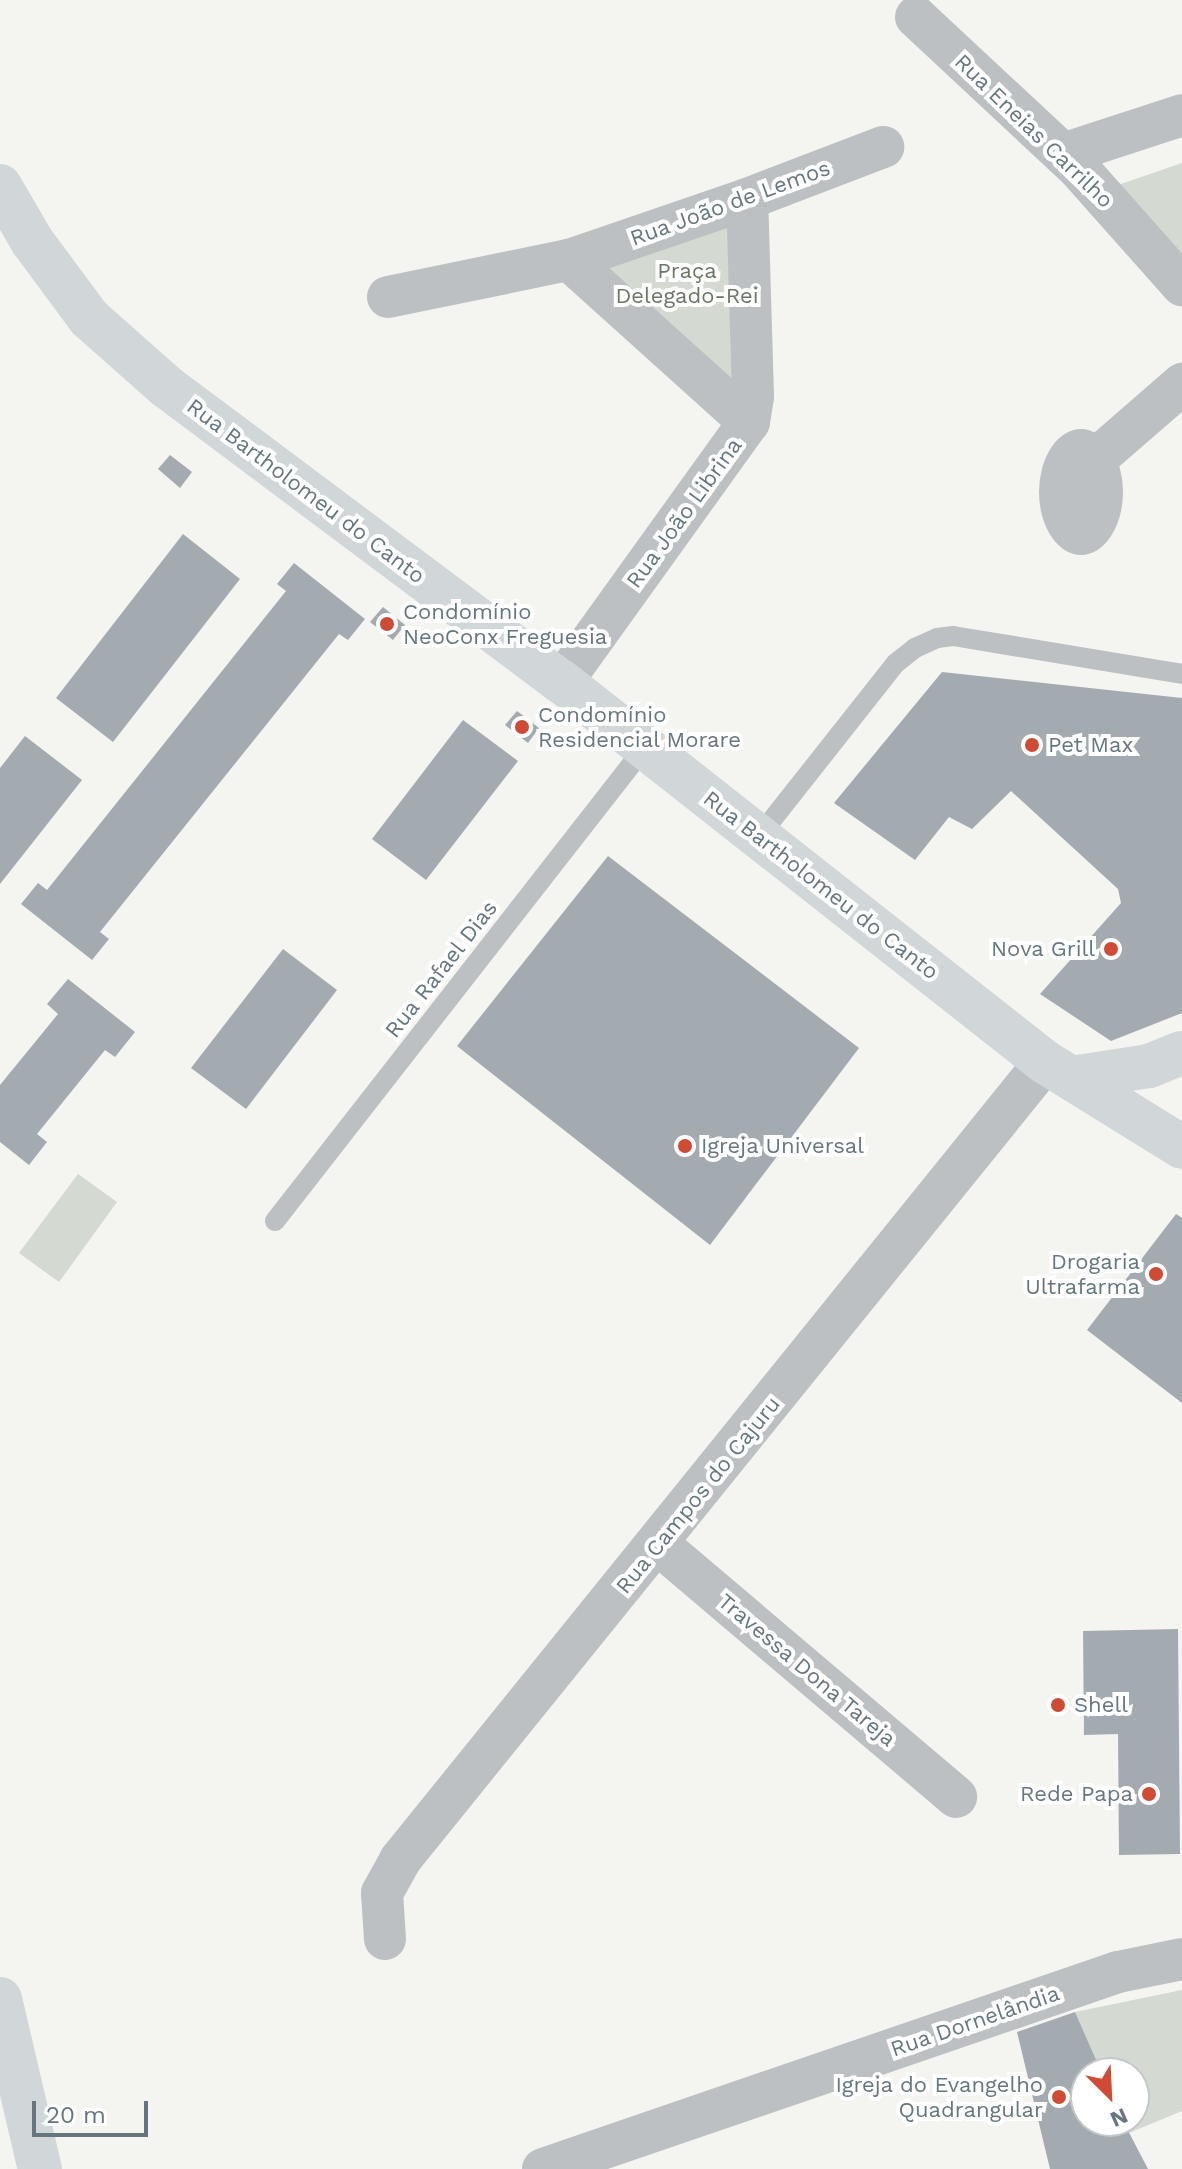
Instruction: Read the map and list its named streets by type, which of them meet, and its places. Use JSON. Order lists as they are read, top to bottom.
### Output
{
  "streets": {
    "main road": ["Rua Bartholomeu do Canto"],
    "street": [
      "Rua Eneias Carrilho",
      "Rua João de Lemos",
      "Rua João Librina",
      "Rua Campos do Cajuru",
      "Travessa Dona Tareja",
      "Rua Dornelândia"
    ],
    "lane": ["Rua Rafael Dias"]
  },
  "crossings": [
    ["Rua João de Lemos", "Rua João Librina"],
    ["Rua Bartholomeu do Canto", "Rua João Librina"],
    ["Rua Bartholomeu do Canto", "Rua Rafael Dias"],
    ["Rua Bartholomeu do Canto", "Rua Campos do Cajuru"],
    ["Rua Campos do Cajuru", "Travessa Dona Tareja"]
  ],
  "parks": ["Praça Delegado-Rei"],
  "places": [
    "Condomínio NeoConx Freguesia",
    "Condomínio Residencial Morare",
    "Pet Max",
    "Nova Grill",
    "Igreja Universal",
    "Drogaria Ultrafarma",
    "Shell",
    "Rede Papa",
    "Igreja do Evangelho Quadrangular"
  ],
  "scale_bar": "20 m",
  "north": "bottom right"
}
